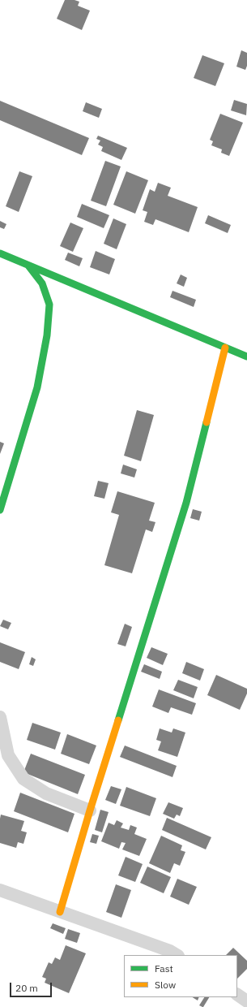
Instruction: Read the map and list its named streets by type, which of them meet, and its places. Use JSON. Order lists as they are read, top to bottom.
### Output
{
  "legend": ["Fast", "Slow"],
  "scale_bar": "20 m"
}
